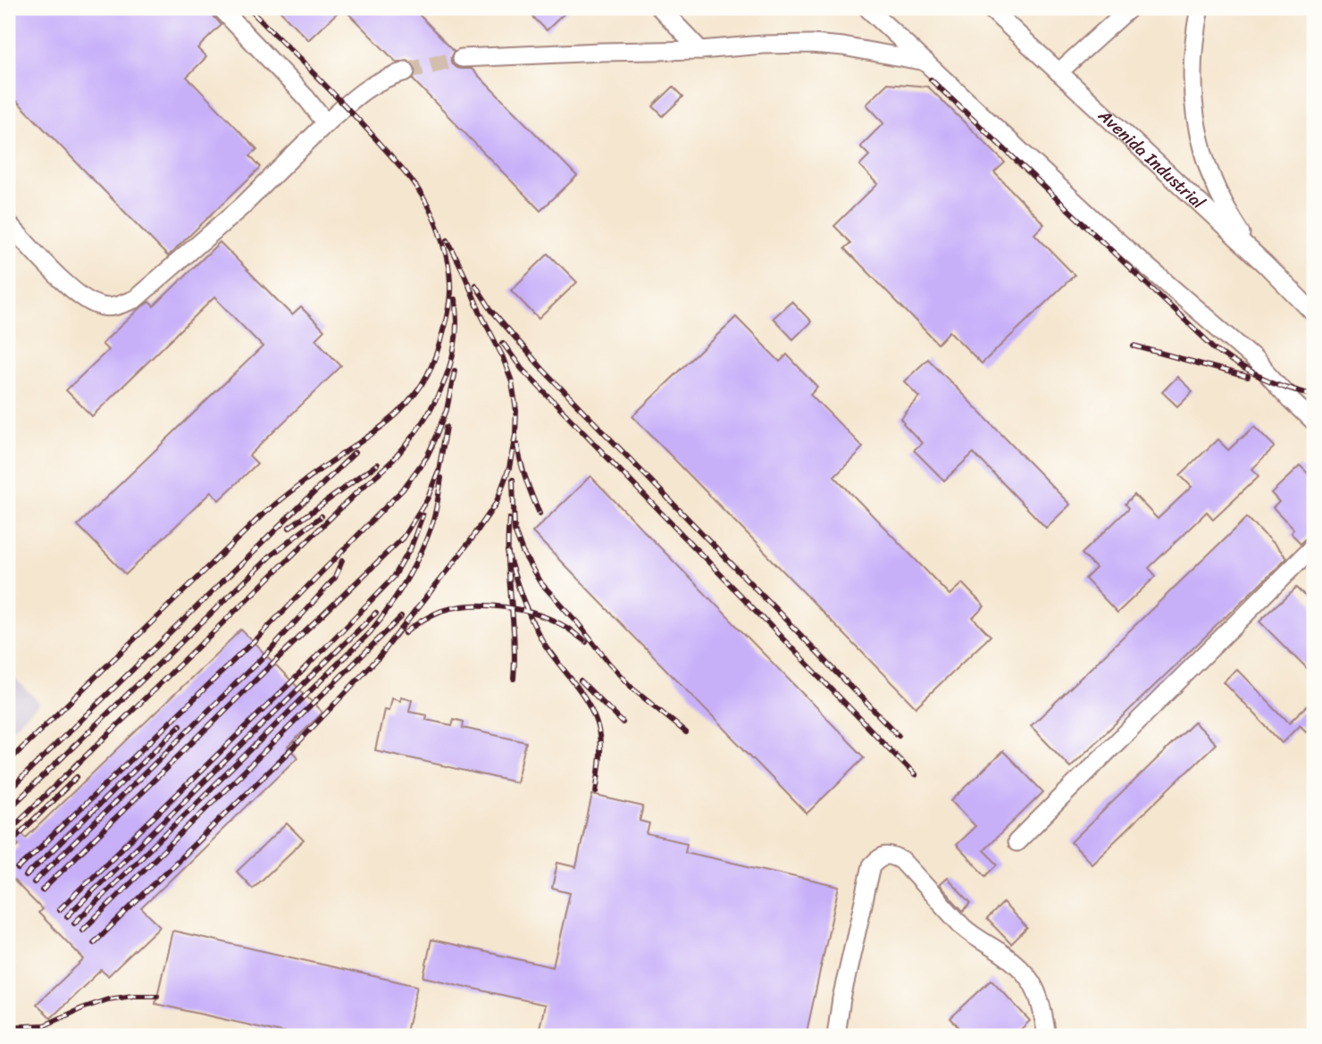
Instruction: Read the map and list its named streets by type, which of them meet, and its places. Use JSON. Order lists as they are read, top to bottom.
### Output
{
  "streets": {
    "street": ["Avenida Industrial"]
  }
}
